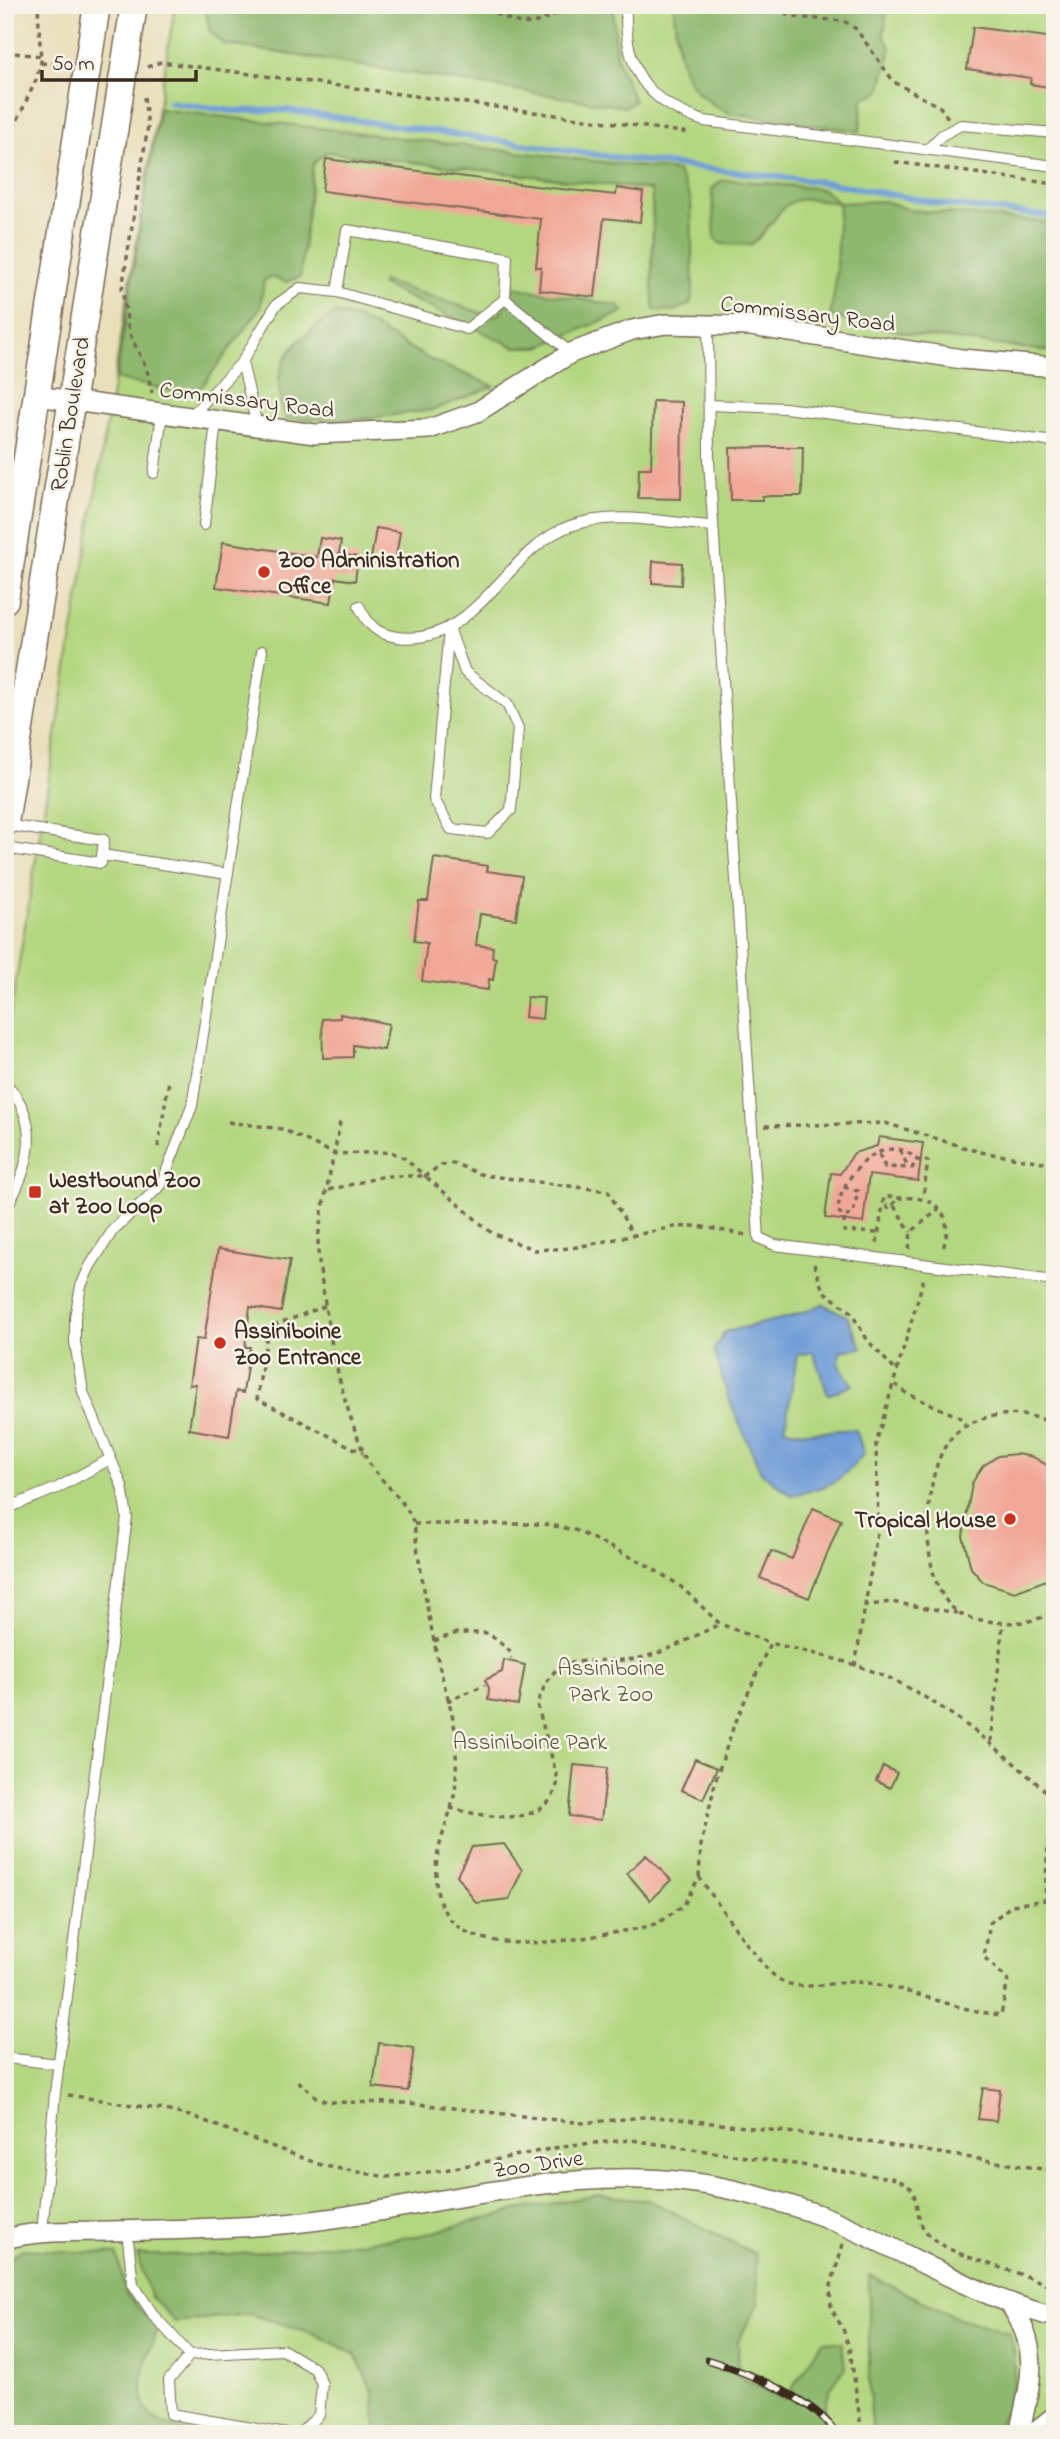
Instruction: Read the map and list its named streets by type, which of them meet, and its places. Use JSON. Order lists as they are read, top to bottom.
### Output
{
  "streets": {
    "main road": ["Roblin Boulevard"],
    "street": ["Commissary Road", "Zoo Drive"]
  },
  "crossings": [
    ["Commissary Road", "Roblin Boulevard"]
  ],
  "parks": ["Assiniboine Park Zoo", "Assiniboine Park"],
  "places": {
    "other": ["Zoo Administration Office", "Assiniboine Zoo Entrance", "Tropical House"],
    "transit": ["Westbound Zoo at Zoo Loop"]
  },
  "scale_bar": "50 m"
}
